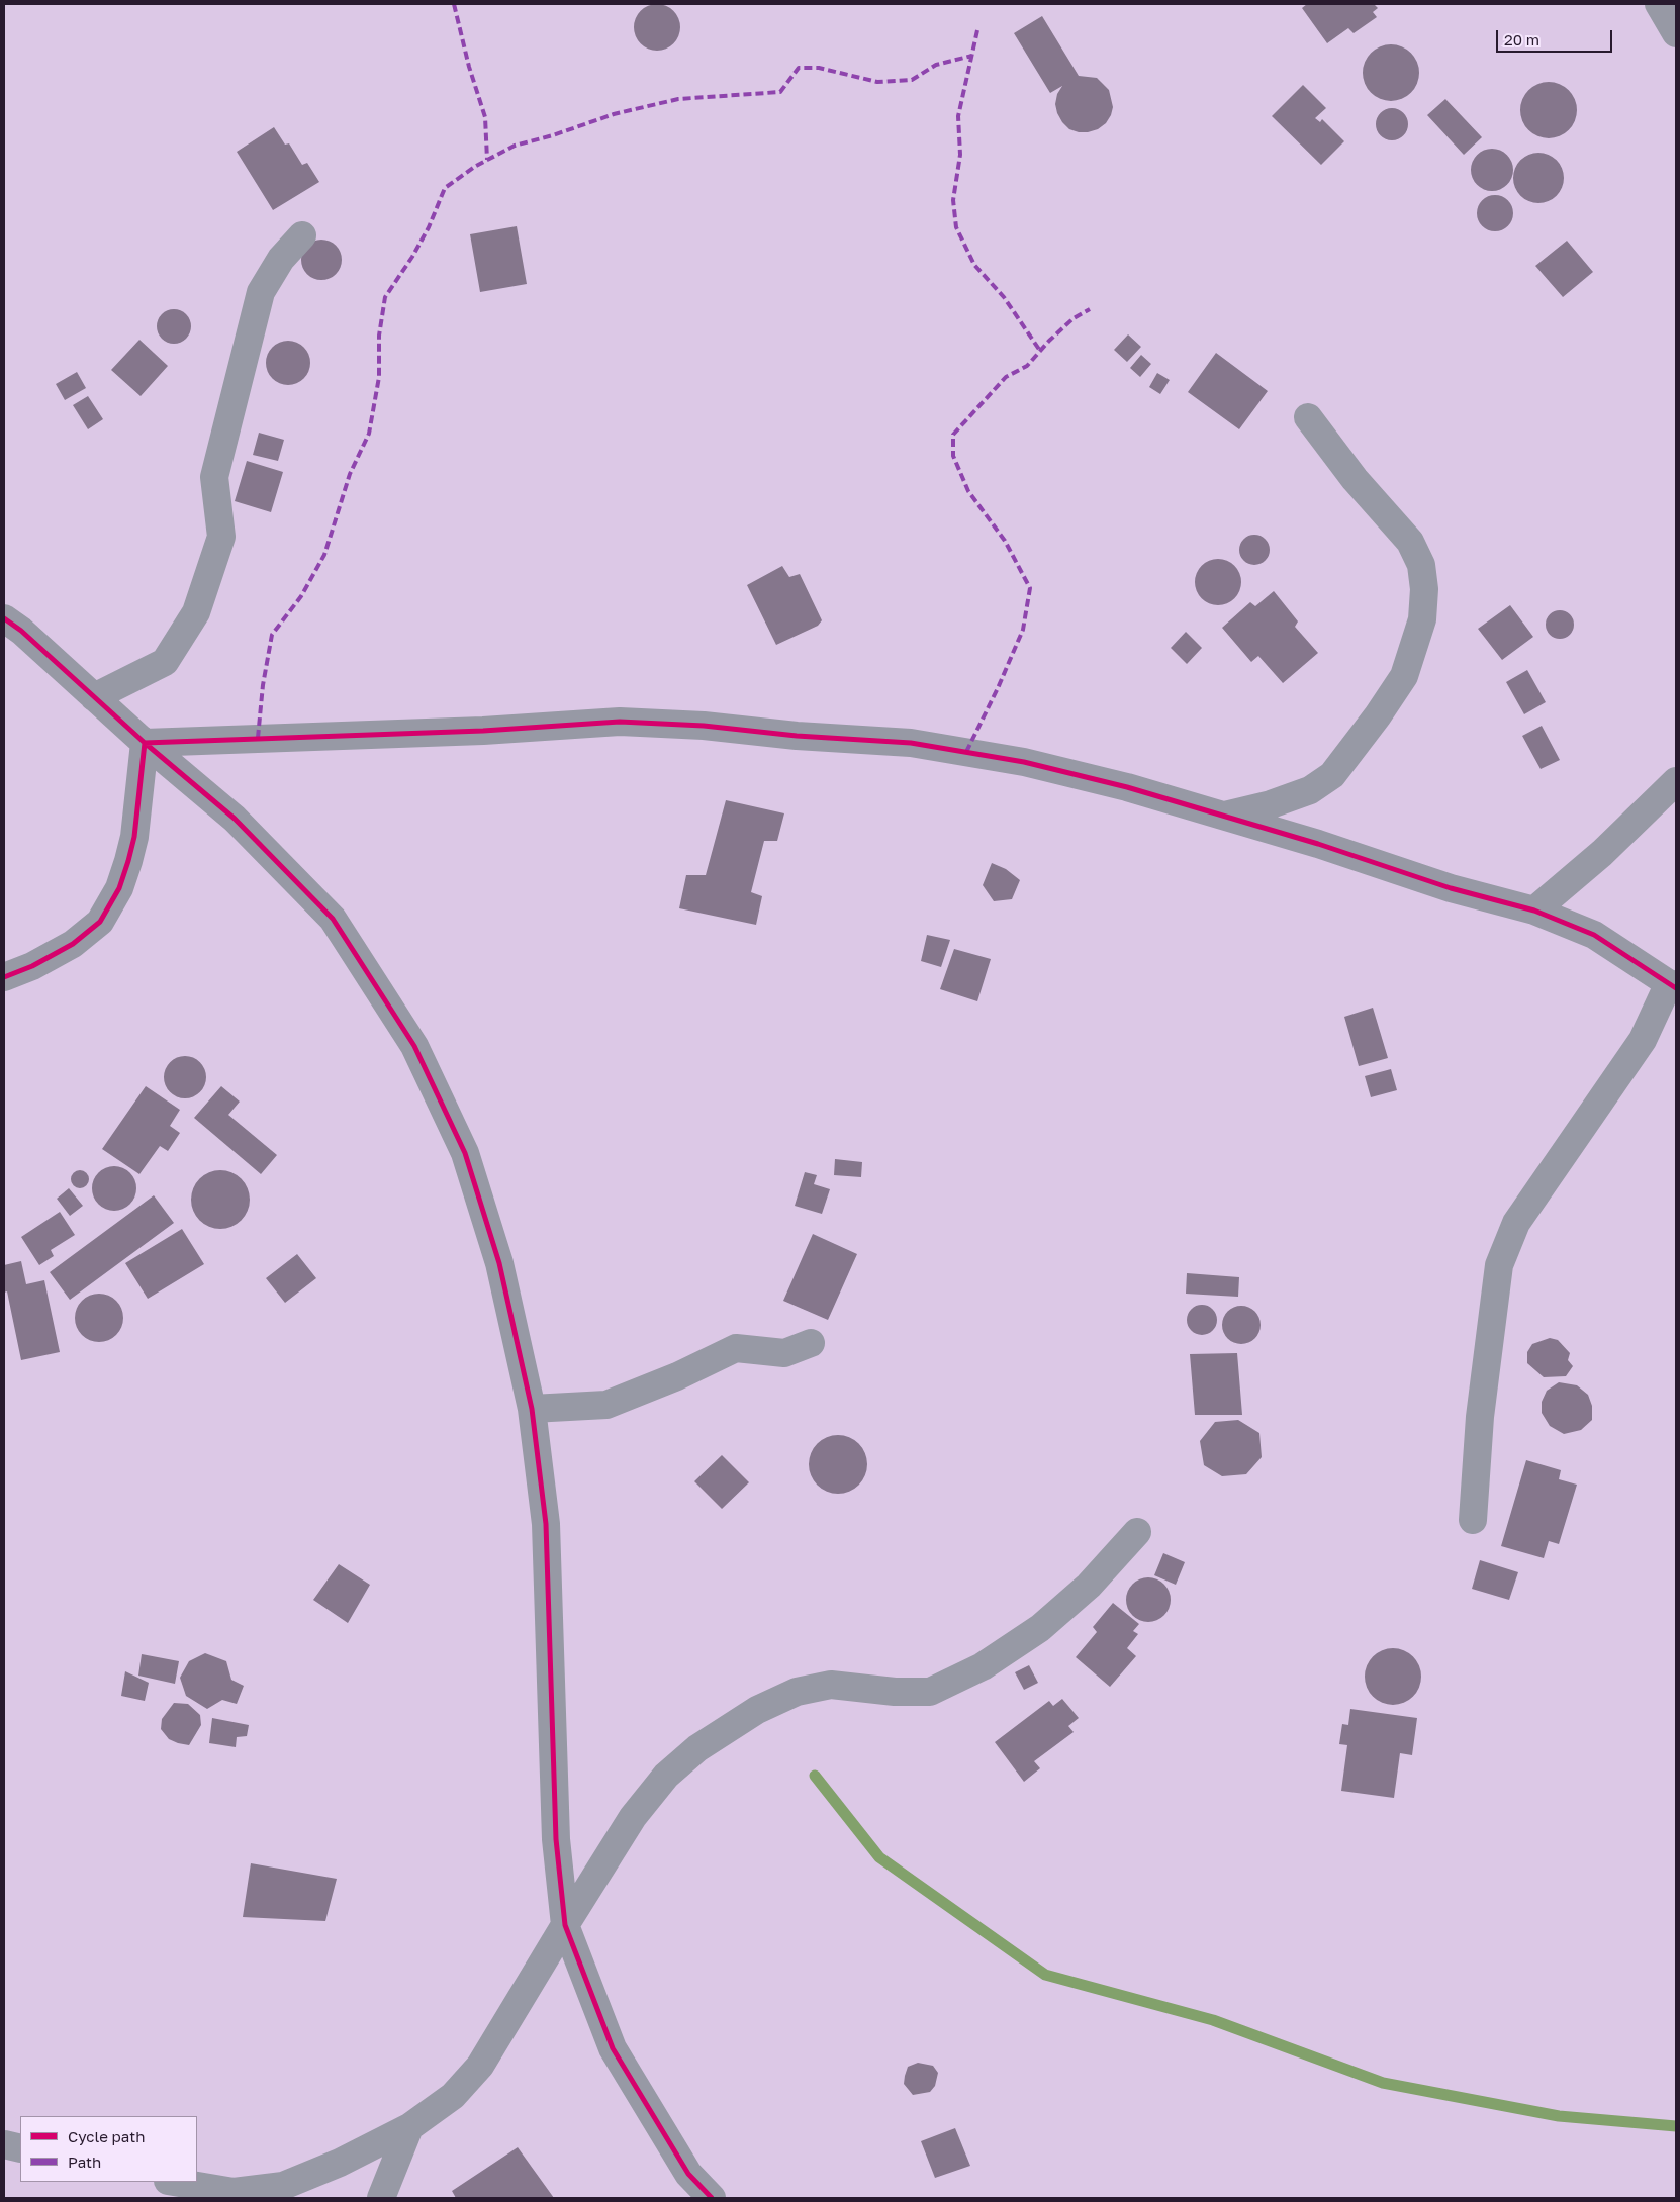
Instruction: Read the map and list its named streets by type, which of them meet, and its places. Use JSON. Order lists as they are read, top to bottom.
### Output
{
  "legend": ["Cycle path", "Path"],
  "scale_bar": "20 m"
}
